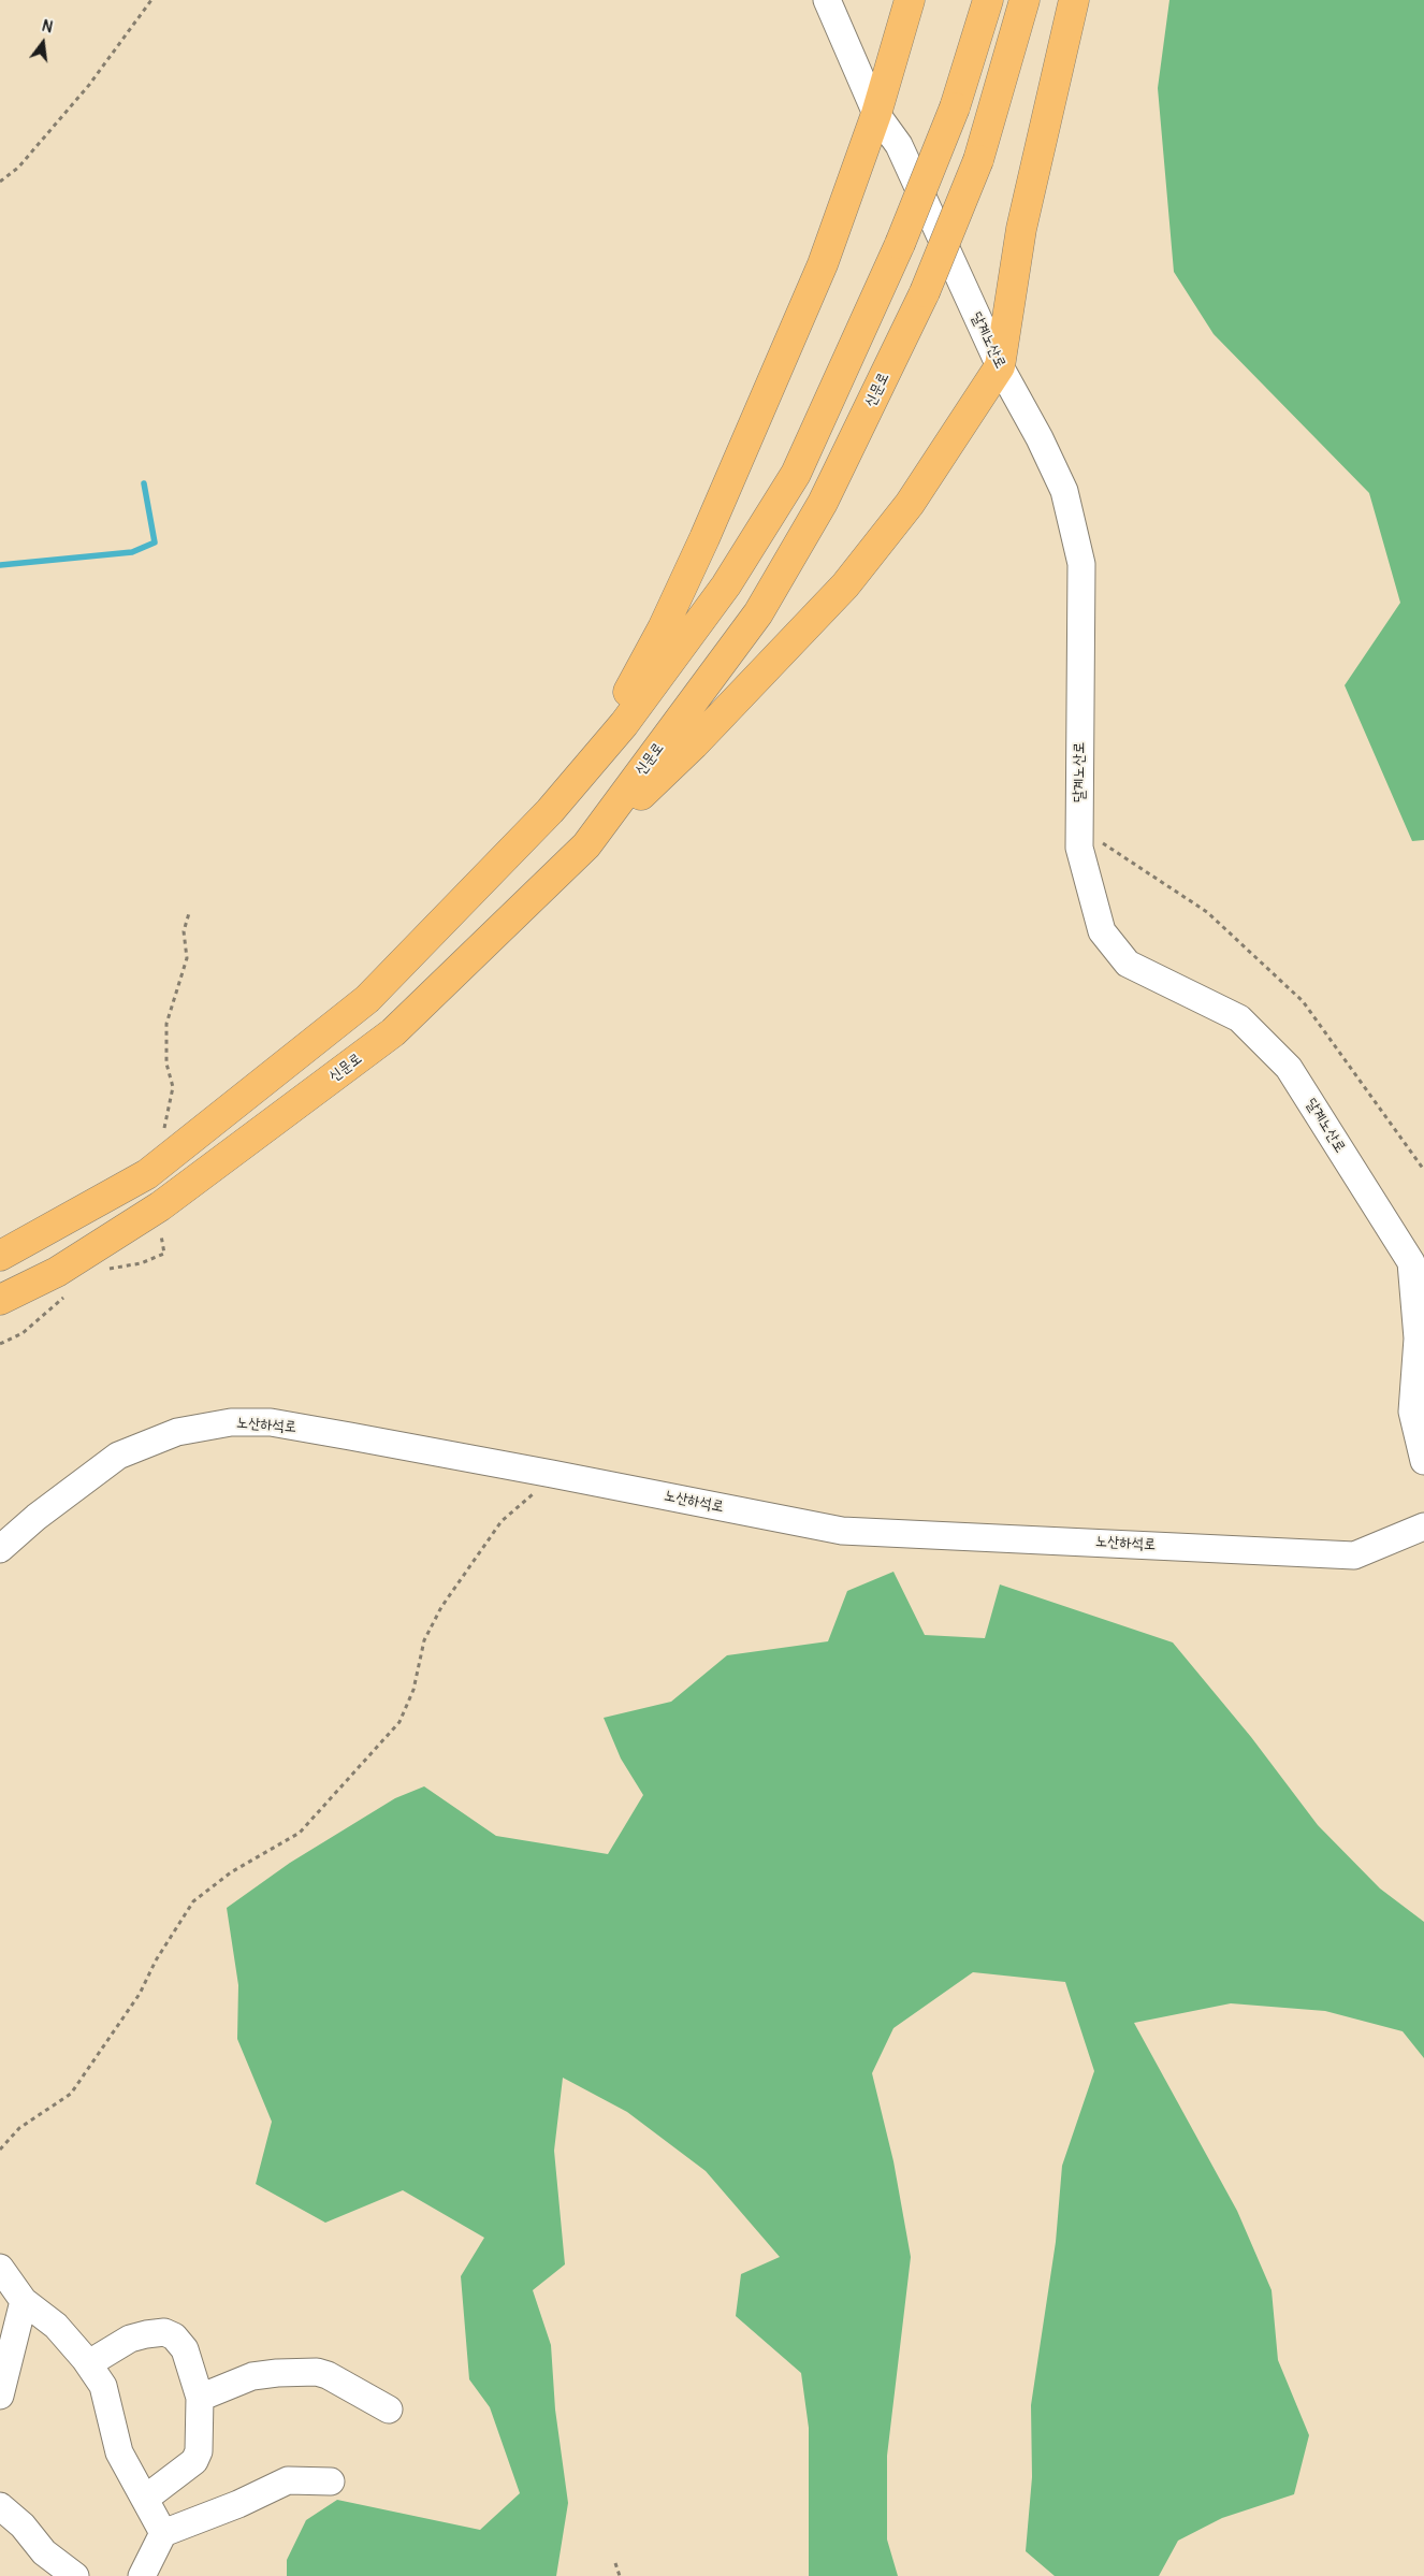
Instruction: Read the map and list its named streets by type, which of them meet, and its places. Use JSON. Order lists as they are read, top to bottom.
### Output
{
  "streets": {
    "main road": ["신문로"],
    "street": ["달계노산로", "노산하석로"]
  },
  "north": "top"
}
